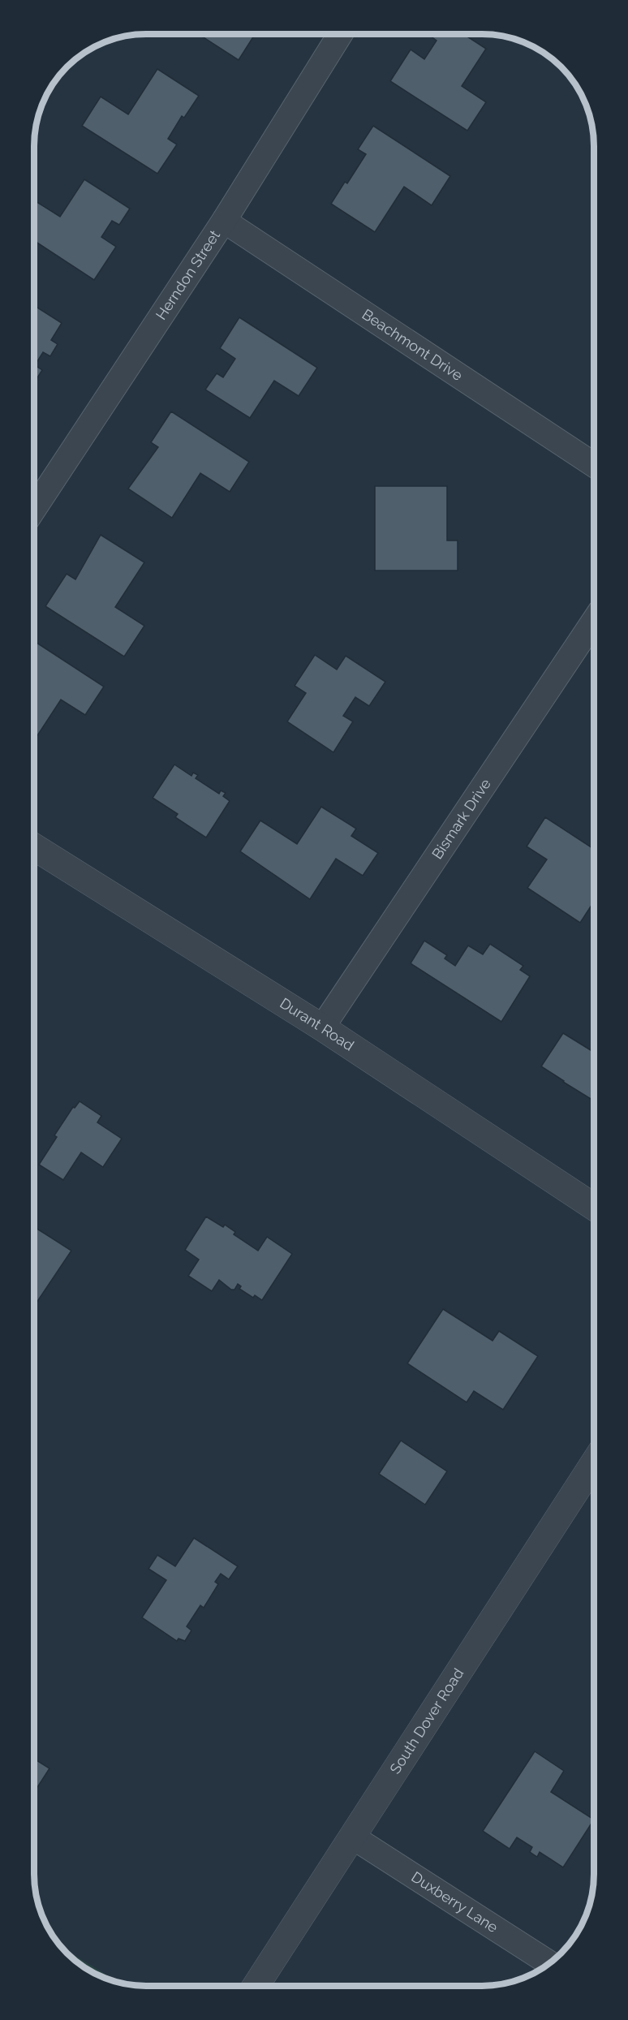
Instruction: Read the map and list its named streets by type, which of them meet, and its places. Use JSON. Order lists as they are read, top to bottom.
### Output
{
  "streets": {
    "street": [
      "Herndon Street",
      "Beachmont Drive",
      "Bismark Drive",
      "Durant Road",
      "South Dover Road",
      "Duxberry Lane"
    ]
  },
  "crossings": [
    ["Herndon Street", "Beachmont Drive"],
    ["Bismark Drive", "Durant Road"],
    ["South Dover Road", "Duxberry Lane"]
  ]
}
